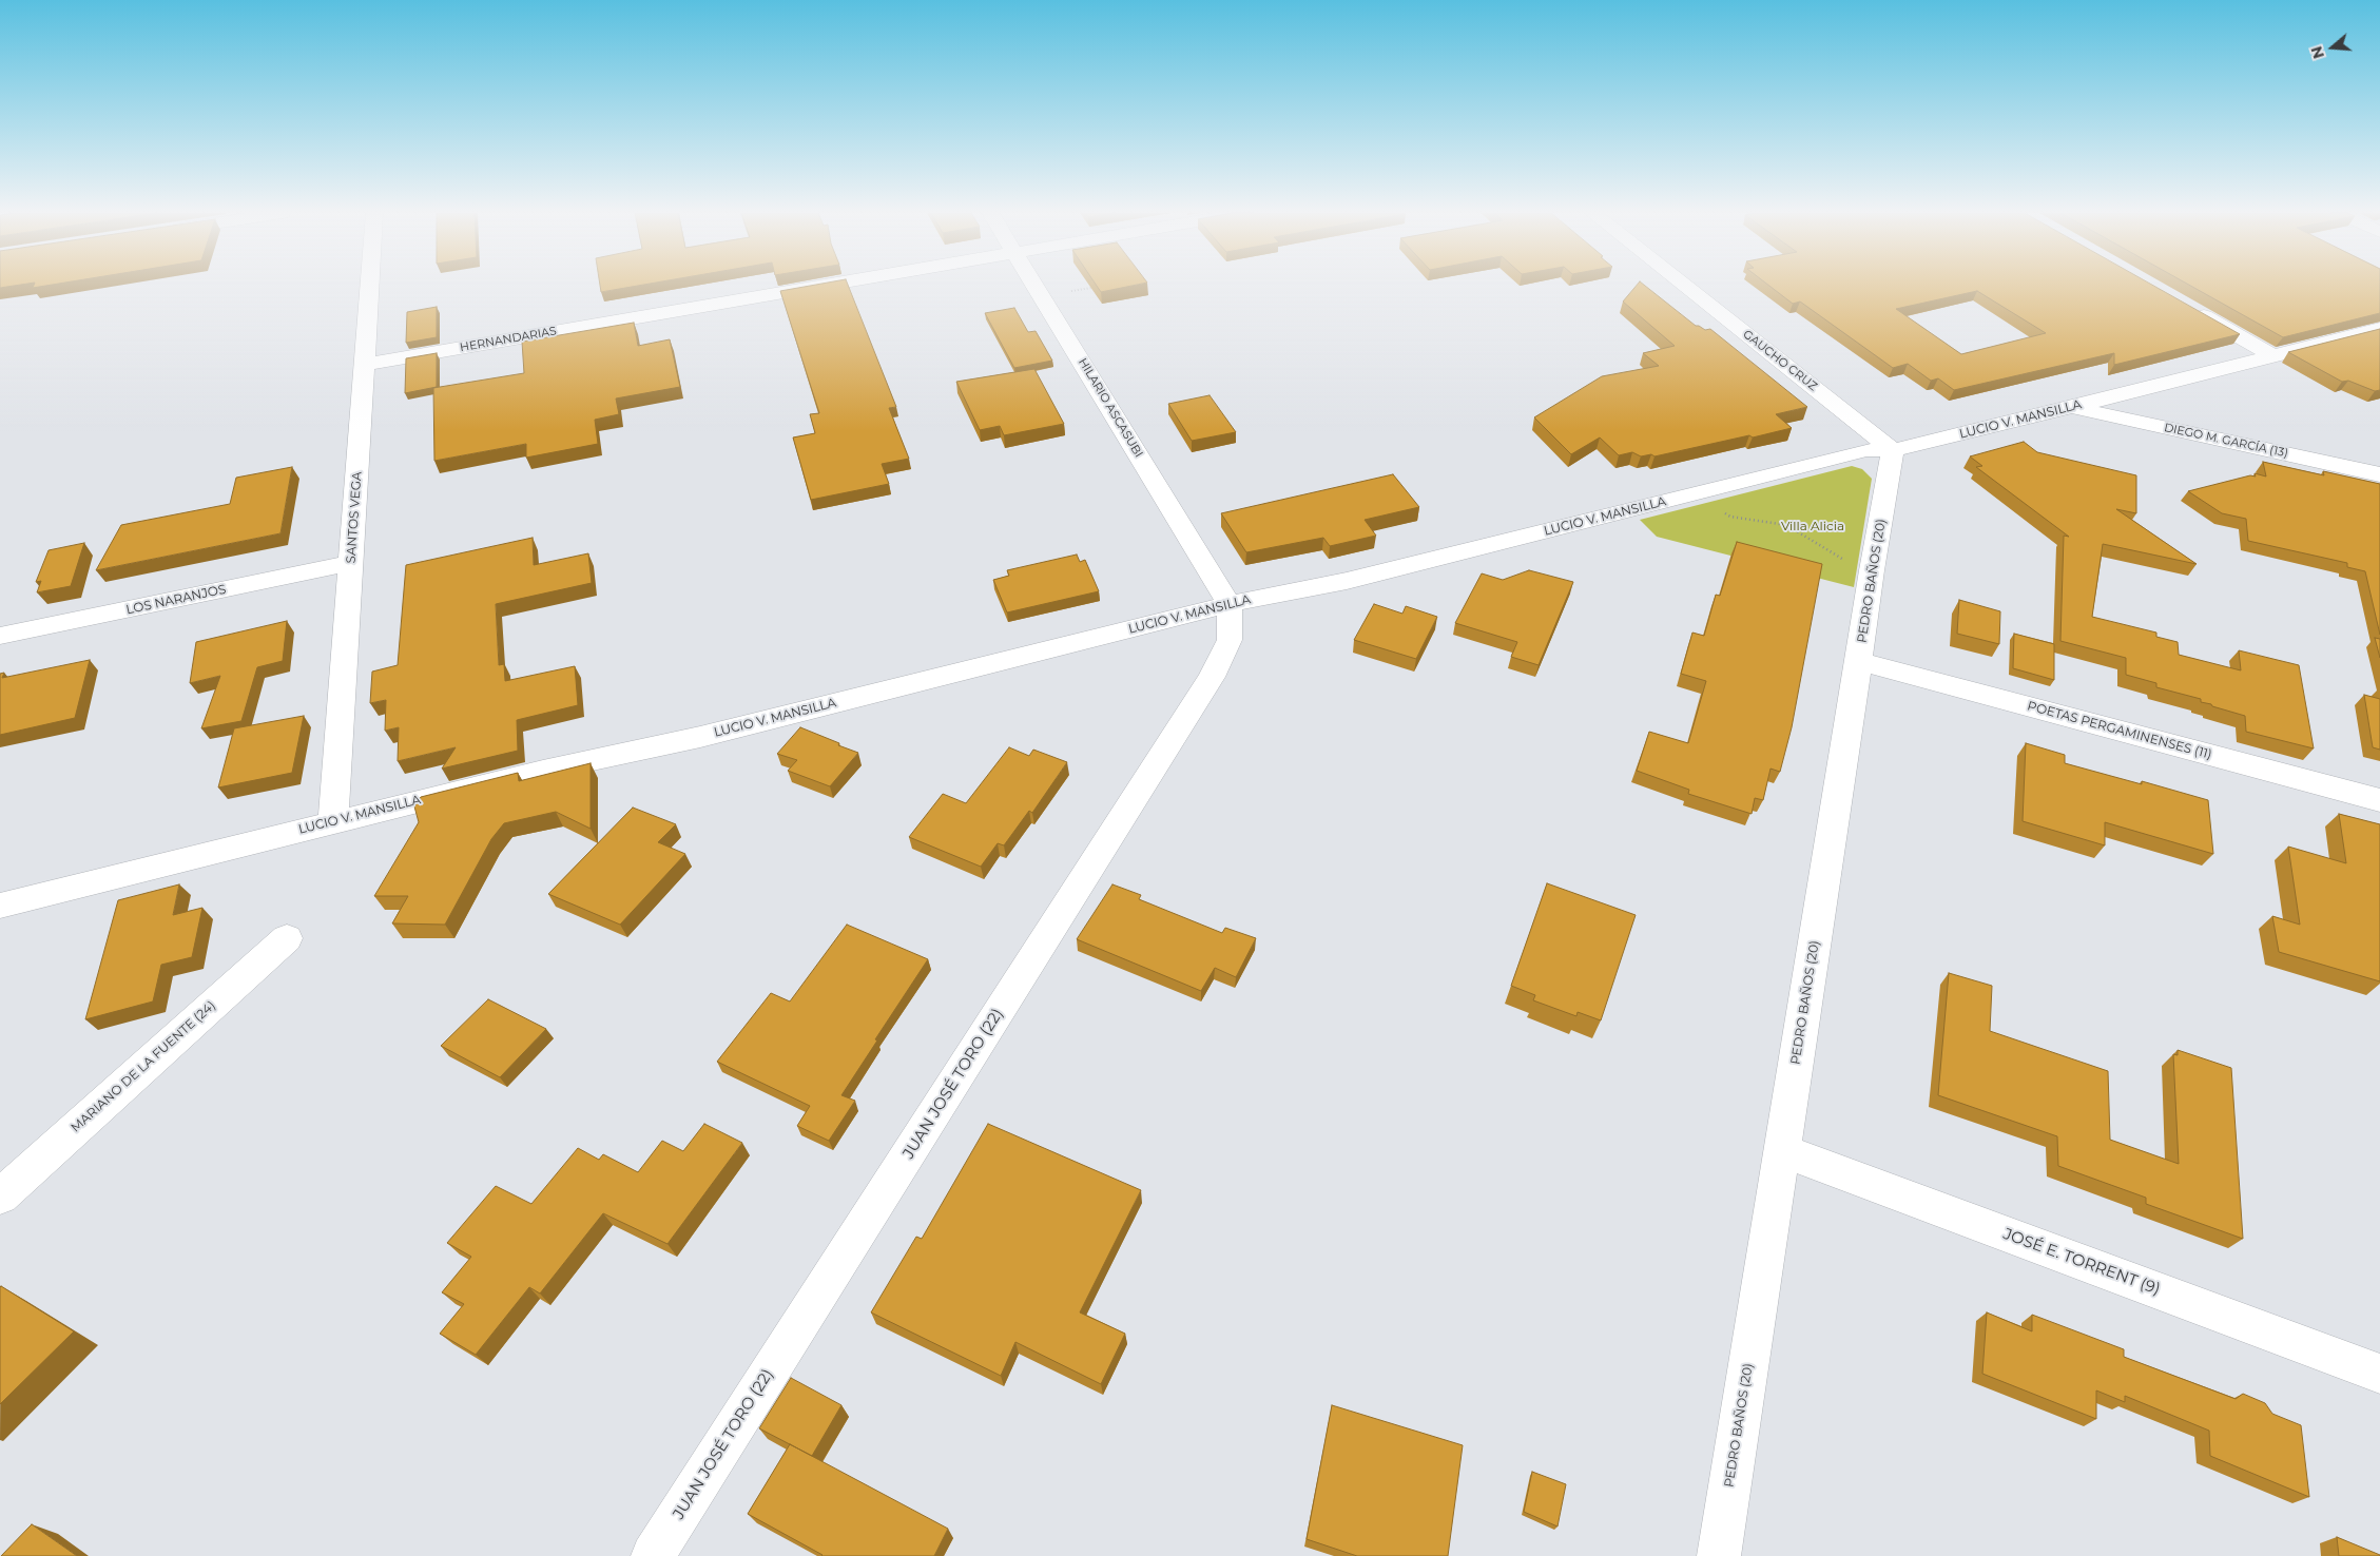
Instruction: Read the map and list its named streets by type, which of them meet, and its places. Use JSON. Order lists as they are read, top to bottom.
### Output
{
  "streets": {
    "street": [
      "HERNANDARIAS",
      "GAUCHO CRUZ",
      "HILARIO ASCASUBI",
      "LUCIO V. MANSILLA",
      "DIEGO M. GARCÍA (13)",
      "SANTOS VEGA",
      "PEDRO BAÑOS (20)",
      "LOS NARANJOS",
      "POETAS PERGAMINENSES (11)",
      "MARIANO DE LA FUENTE (24)",
      "JUAN JOSÉ TORO (22)",
      "JOSÉ E. TORRENT (9)"
    ]
  },
  "crossings": [
    ["HERNANDARIAS", "SANTOS VEGA"],
    ["GAUCHO CRUZ", "LUCIO V. MANSILLA"],
    ["GAUCHO CRUZ", "PEDRO BAÑOS (20)"],
    ["HILARIO ASCASUBI", "LUCIO V. MANSILLA"],
    ["HILARIO ASCASUBI", "JUAN JOSÉ TORO (22)"],
    ["LUCIO V. MANSILLA", "DIEGO M. GARCÍA (13)"],
    ["LUCIO V. MANSILLA", "SANTOS VEGA"],
    ["LUCIO V. MANSILLA", "PEDRO BAÑOS (20)"],
    ["LUCIO V. MANSILLA", "JUAN JOSÉ TORO (22)"],
    ["SANTOS VEGA", "LOS NARANJOS"],
    ["PEDRO BAÑOS (20)", "POETAS PERGAMINENSES (11)"],
    ["PEDRO BAÑOS (20)", "JOSÉ E. TORRENT (9)"]
  ],
  "parks": ["Villa Alicia"],
  "north": "left"
}
